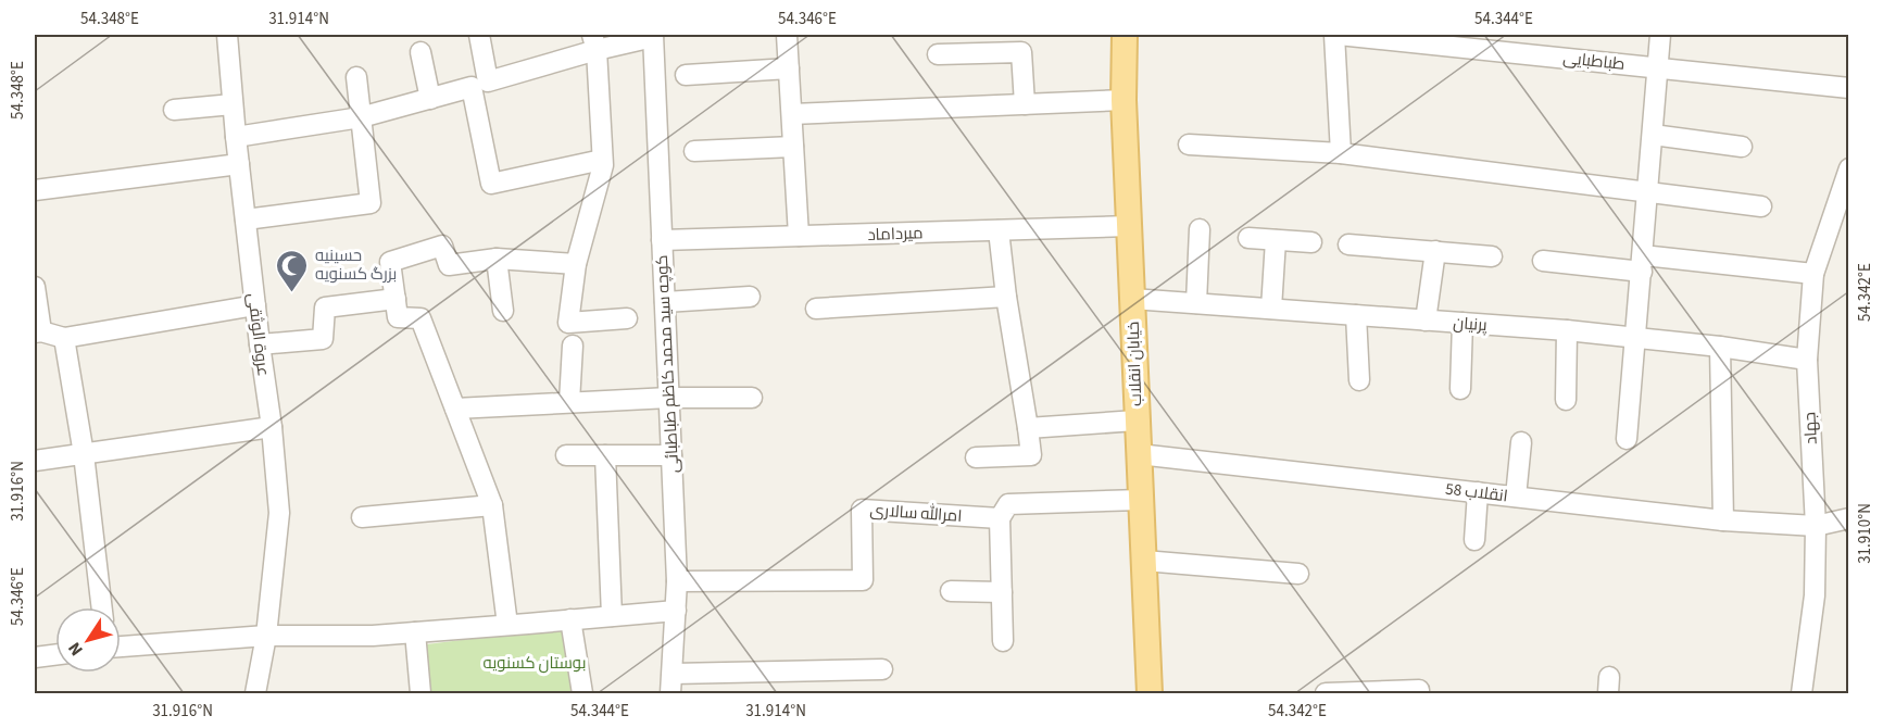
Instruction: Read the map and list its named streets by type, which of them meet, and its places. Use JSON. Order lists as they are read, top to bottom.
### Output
{
  "streets": {
    "main road": ["خیابان انقلاب"],
    "street": [
      "طباطبایی",
      "میرداماد",
      "پرنیان",
      "عروة الوثقی",
      "کوچه سید محمد کاظم طباطبائی",
      "جهاد",
      "انقلاب 58",
      "امرالله سالاری"
    ]
  },
  "crossings": [
    ["میرداماد", "کوچه سید محمد کاظم طباطبائی"],
    ["میرداماد", "خیابان انقلاب"],
    ["پرنیان", "خیابان انقلاب"],
    ["پرنیان", "جهاد"],
    ["کوچه سید محمد کاظم طباطبائی", "امرالله سالاری"],
    ["خیابان انقلاب", "انقلاب 58"],
    ["جهاد", "انقلاب 58"]
  ],
  "parks": ["بوستان کسنویه"],
  "places": {
    "mosque": ["حسینیه بزرگ کسنویه"]
  },
  "north": "bottom left",
  "coordinates": [
    "54.348°E",
    "31.914°N",
    "54.346°E",
    "54.344°E",
    "54.342°E",
    "31.916°N",
    "31.910°N"
  ]
}
